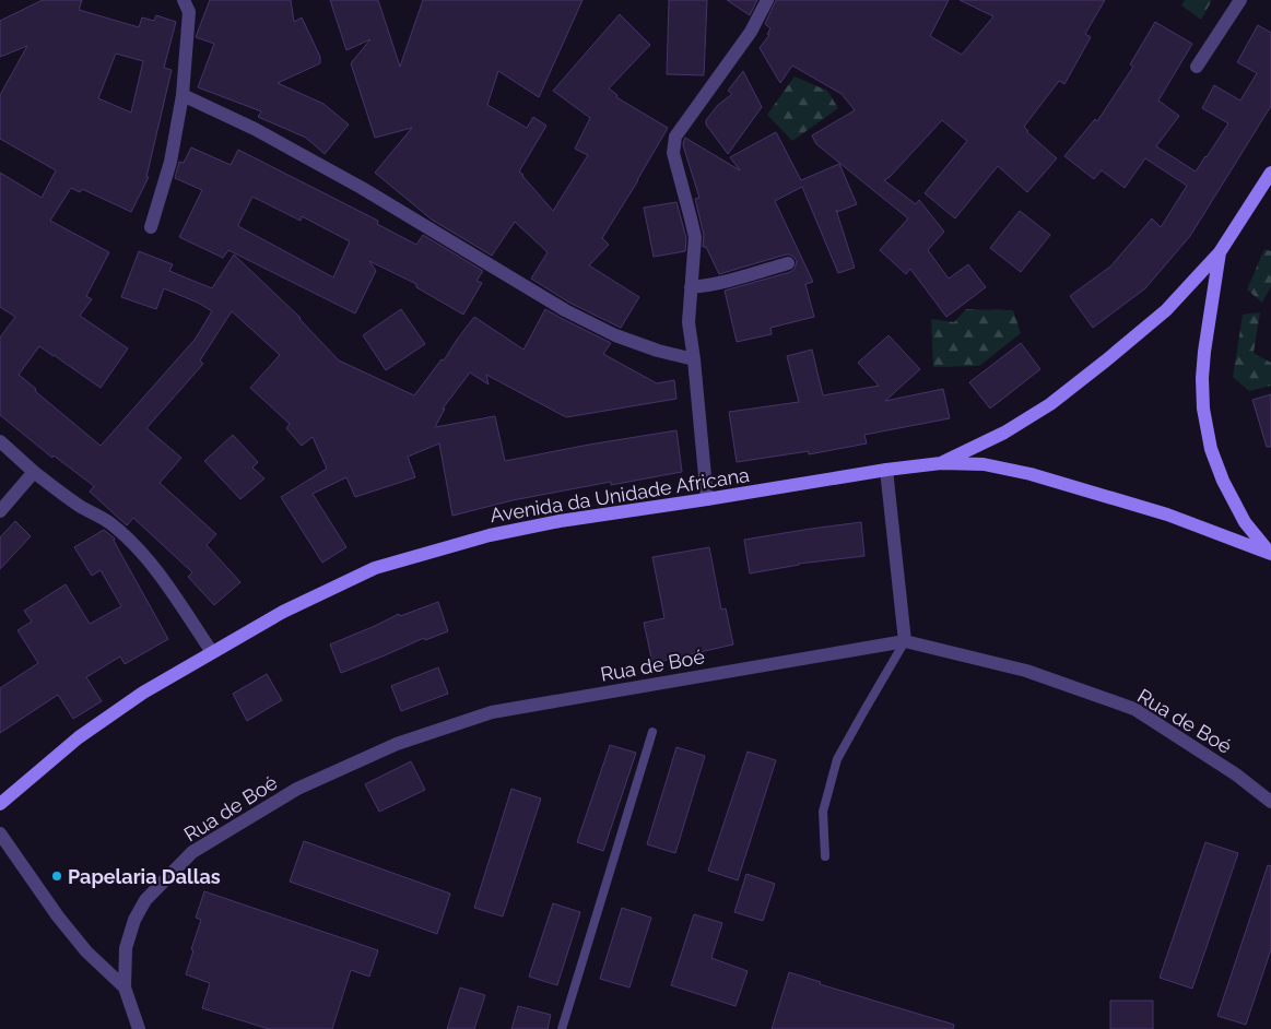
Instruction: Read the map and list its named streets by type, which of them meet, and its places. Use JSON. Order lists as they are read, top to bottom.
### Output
{
  "streets": {
    "street": ["Avenida da Unidade Africana", "Rua de Boé"]
  },
  "places": ["Papelaria Dallas"]
}
